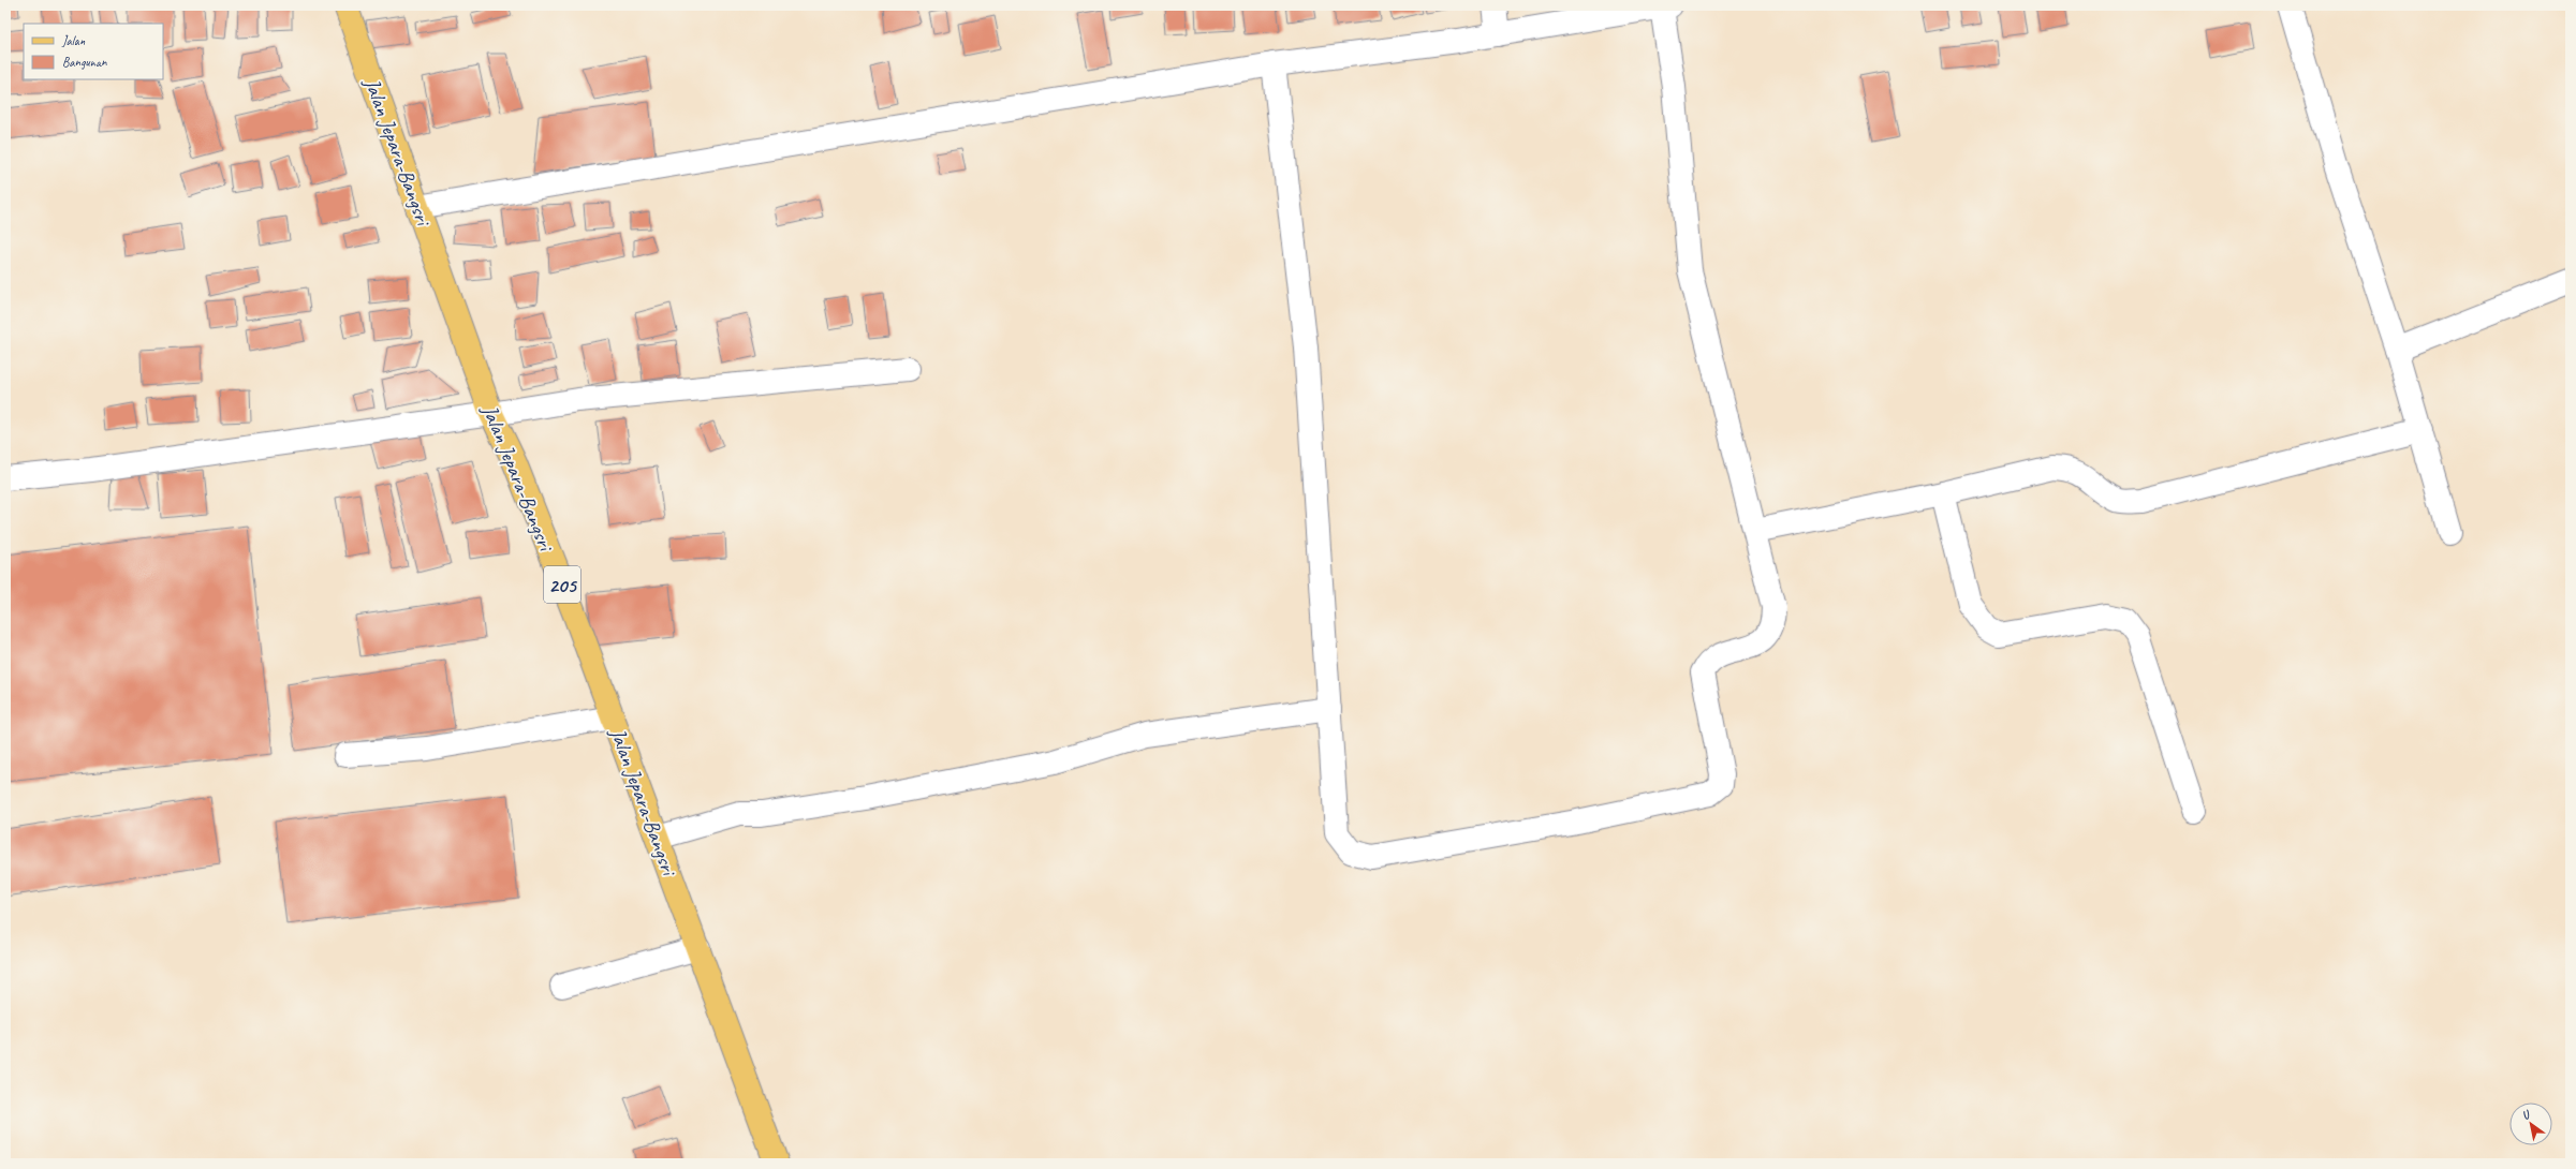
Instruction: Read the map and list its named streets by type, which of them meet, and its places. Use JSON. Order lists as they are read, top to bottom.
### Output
{
  "streets": {
    "main road": ["Jalan Jepara-Bangsri", "205"]
  },
  "legend": ["Jalan", "Bangunan"],
  "north": "top left"
}
